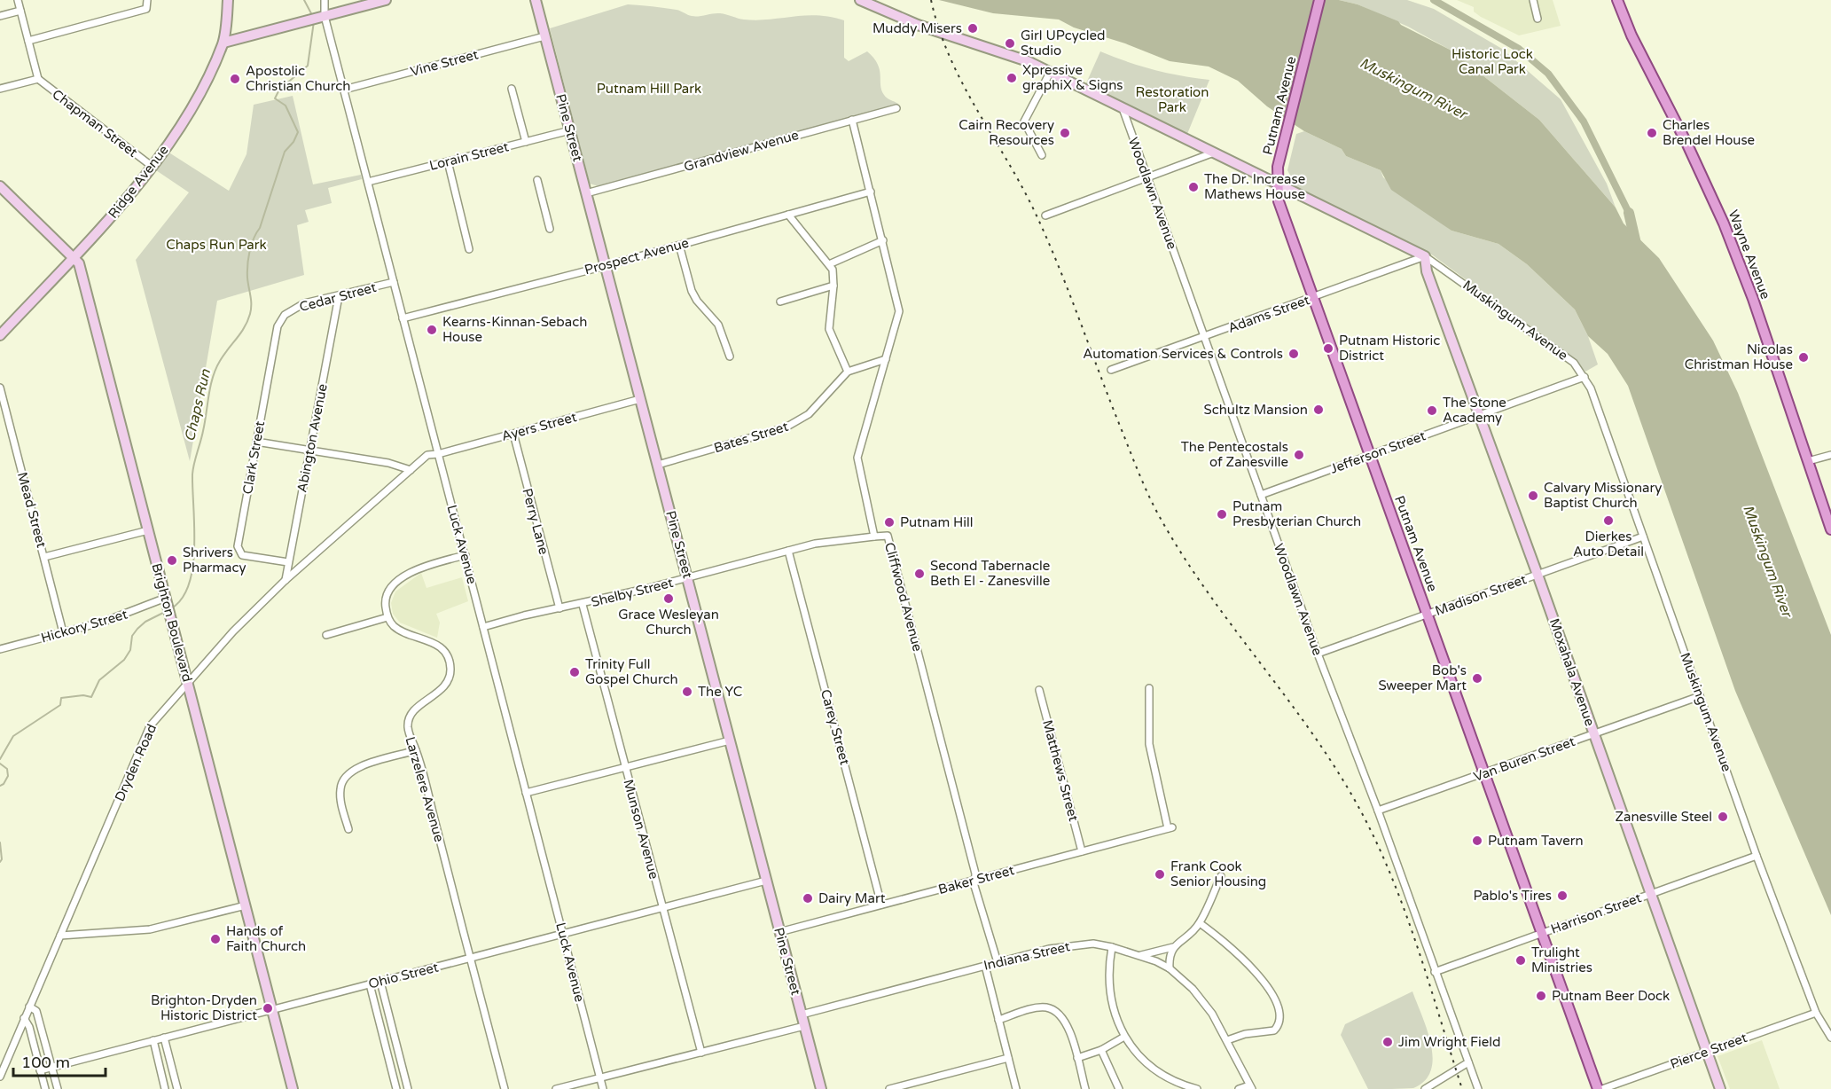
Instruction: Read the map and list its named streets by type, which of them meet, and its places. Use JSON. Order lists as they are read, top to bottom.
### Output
{
  "streets": {
    "main road": ["Putnam Avenue", "Wayne Avenue"],
    "street": [
      "Vine Street",
      "Chapman Street",
      "Pine Street",
      "Grandview Avenue",
      "Lorain Street",
      "Ridge Avenue",
      "Woodlawn Avenue",
      "Prospect Avenue",
      "Cedar Street",
      "Adams Street",
      "Muskingum Avenue",
      "Ayers Street",
      "Bates Street",
      "Abington Avenue",
      "Jefferson Street",
      "Clark Street",
      "Mead Street",
      "Perry Lane",
      "Luck Avenue",
      "Shelby Street",
      "Madison Street",
      "Cliffwood Avenue",
      "Brighton Boulevard",
      "Hickory Street",
      "Moxahala Avenue",
      "Carey Street",
      "Van Buren Street",
      "Dryden Road",
      "Matthews Street",
      "Larzelere Avenue",
      "Munson Avenue",
      "Baker Street",
      "Harrison Street",
      "Indiana Street",
      "Ohio Street",
      "Pierce Street"
    ]
  },
  "crossings": [
    ["Vine Street", "Pine Street"],
    ["Vine Street", "Luck Avenue"],
    ["Putnam Avenue", "Adams Street"],
    ["Putnam Avenue", "Muskingum Avenue"],
    ["Putnam Avenue", "Jefferson Street"],
    ["Putnam Avenue", "Madison Street"],
    ["Putnam Avenue", "Van Buren Street"],
    ["Putnam Avenue", "Harrison Street"],
    ["Chapman Street", "Ridge Avenue"],
    ["Pine Street", "Grandview Avenue"],
    ["Pine Street", "Lorain Street"],
    ["Pine Street", "Prospect Avenue"],
    ["Pine Street", "Ayers Street"],
    ["Pine Street", "Bates Street"],
    ["Pine Street", "Shelby Street"],
    ["Pine Street", "Baker Street"],
    ["Pine Street", "Indiana Street"],
    ["Pine Street", "Ohio Street"],
    ["Grandview Avenue", "Cliffwood Avenue"],
    ["Lorain Street", "Luck Avenue"],
    ["Ridge Avenue", "Brighton Boulevard"],
    ["Woodlawn Avenue", "Adams Street"],
    ["Woodlawn Avenue", "Muskingum Avenue"],
    ["Woodlawn Avenue", "Jefferson Street"],
    ["Woodlawn Avenue", "Madison Street"],
    ["Woodlawn Avenue", "Van Buren Street"],
    ["Woodlawn Avenue", "Harrison Street"],
    ["Prospect Avenue", "Luck Avenue"],
    ["Prospect Avenue", "Cliffwood Avenue"],
    ["Cedar Street", "Abington Avenue"],
    ["Cedar Street", "Clark Street"],
    ["Cedar Street", "Luck Avenue"],
    ["Adams Street", "Muskingum Avenue"],
    ["Adams Street", "Moxahala Avenue"],
    ["Muskingum Avenue", "Jefferson Street"],
    ["Muskingum Avenue", "Madison Street"],
    ["Muskingum Avenue", "Moxahala Avenue"],
    ["Muskingum Avenue", "Van Buren Street"],
    ["Muskingum Avenue", "Harrison Street"],
    ["Muskingum Avenue", "Pierce Street"],
    ["Ayers Street", "Perry Lane"],
    ["Ayers Street", "Luck Avenue"],
    ["Ayers Street", "Dryden Road"],
    ["Bates Street", "Cliffwood Avenue"],
    ["Abington Avenue", "Clark Street"],
    ["Abington Avenue", "Dryden Road"],
    ["Jefferson Street", "Moxahala Avenue"],
    ["Mead Street", "Hickory Street"],
    ["Perry Lane", "Shelby Street"],
    ["Luck Avenue", "Shelby Street"],
    ["Luck Avenue", "Dryden Road"],
    ["Luck Avenue", "Ohio Street"],
    ["Shelby Street", "Cliffwood Avenue"],
    ["Shelby Street", "Carey Street"],
    ["Shelby Street", "Munson Avenue"],
    ["Madison Street", "Moxahala Avenue"],
    ["Cliffwood Avenue", "Baker Street"],
    ["Cliffwood Avenue", "Indiana Street"],
    ["Brighton Boulevard", "Hickory Street"],
    ["Brighton Boulevard", "Dryden Road"],
    ["Brighton Boulevard", "Ohio Street"],
    ["Moxahala Avenue", "Van Buren Street"],
    ["Moxahala Avenue", "Harrison Street"],
    ["Moxahala Avenue", "Pierce Street"],
    ["Carey Street", "Baker Street"],
    ["Matthews Street", "Baker Street"],
    ["Larzelere Avenue", "Ohio Street"],
    ["Munson Avenue", "Ohio Street"]
  ],
  "water": ["Muskingum River", "Chaps Run"],
  "parks": [
    "Historic Lock Canal Park",
    "Putnam Hill Park",
    "Restoration Park",
    "Chaps Run Park"
  ],
  "places": [
    "Muddy Misers",
    "Girl UPcycled Studio",
    "Xpressive graphiX & Signs",
    "Apostolic Christian Church",
    "Cairn Recovery Resources",
    "Charles Brendel House",
    "The Dr. Increase Mathews House",
    "Kearns-Kinnan-Sebach House",
    "Putnam Historic District",
    "Automation Services & Controls",
    "Nicolas Christman House",
    "Schultz Mansion",
    "The Stone Academy",
    "The Pentecostals of Zanesville",
    "Calvary Missionary Baptist Church",
    "Putnam Presbyterian Church",
    "Dierkes Auto Detail",
    "Putnam Hill",
    "Shrivers Pharmacy",
    "Second Tabernacle Beth El - Zanesville",
    "Grace Wesleyan Church",
    "Trinity Full Gospel Church",
    "Bob's Sweeper Mart",
    "The YC",
    "Zanesville Steel",
    "Putnam Tavern",
    "Frank Cook Senior Housing",
    "Pablo's Tires",
    "Dairy Mart",
    "Hands of Faith Church",
    "Trulight Ministries",
    "Putnam Beer Dock",
    "Brighton-Dryden Historic District",
    "Jim Wright Field"
  ],
  "scale_bar": "100 m"
}
